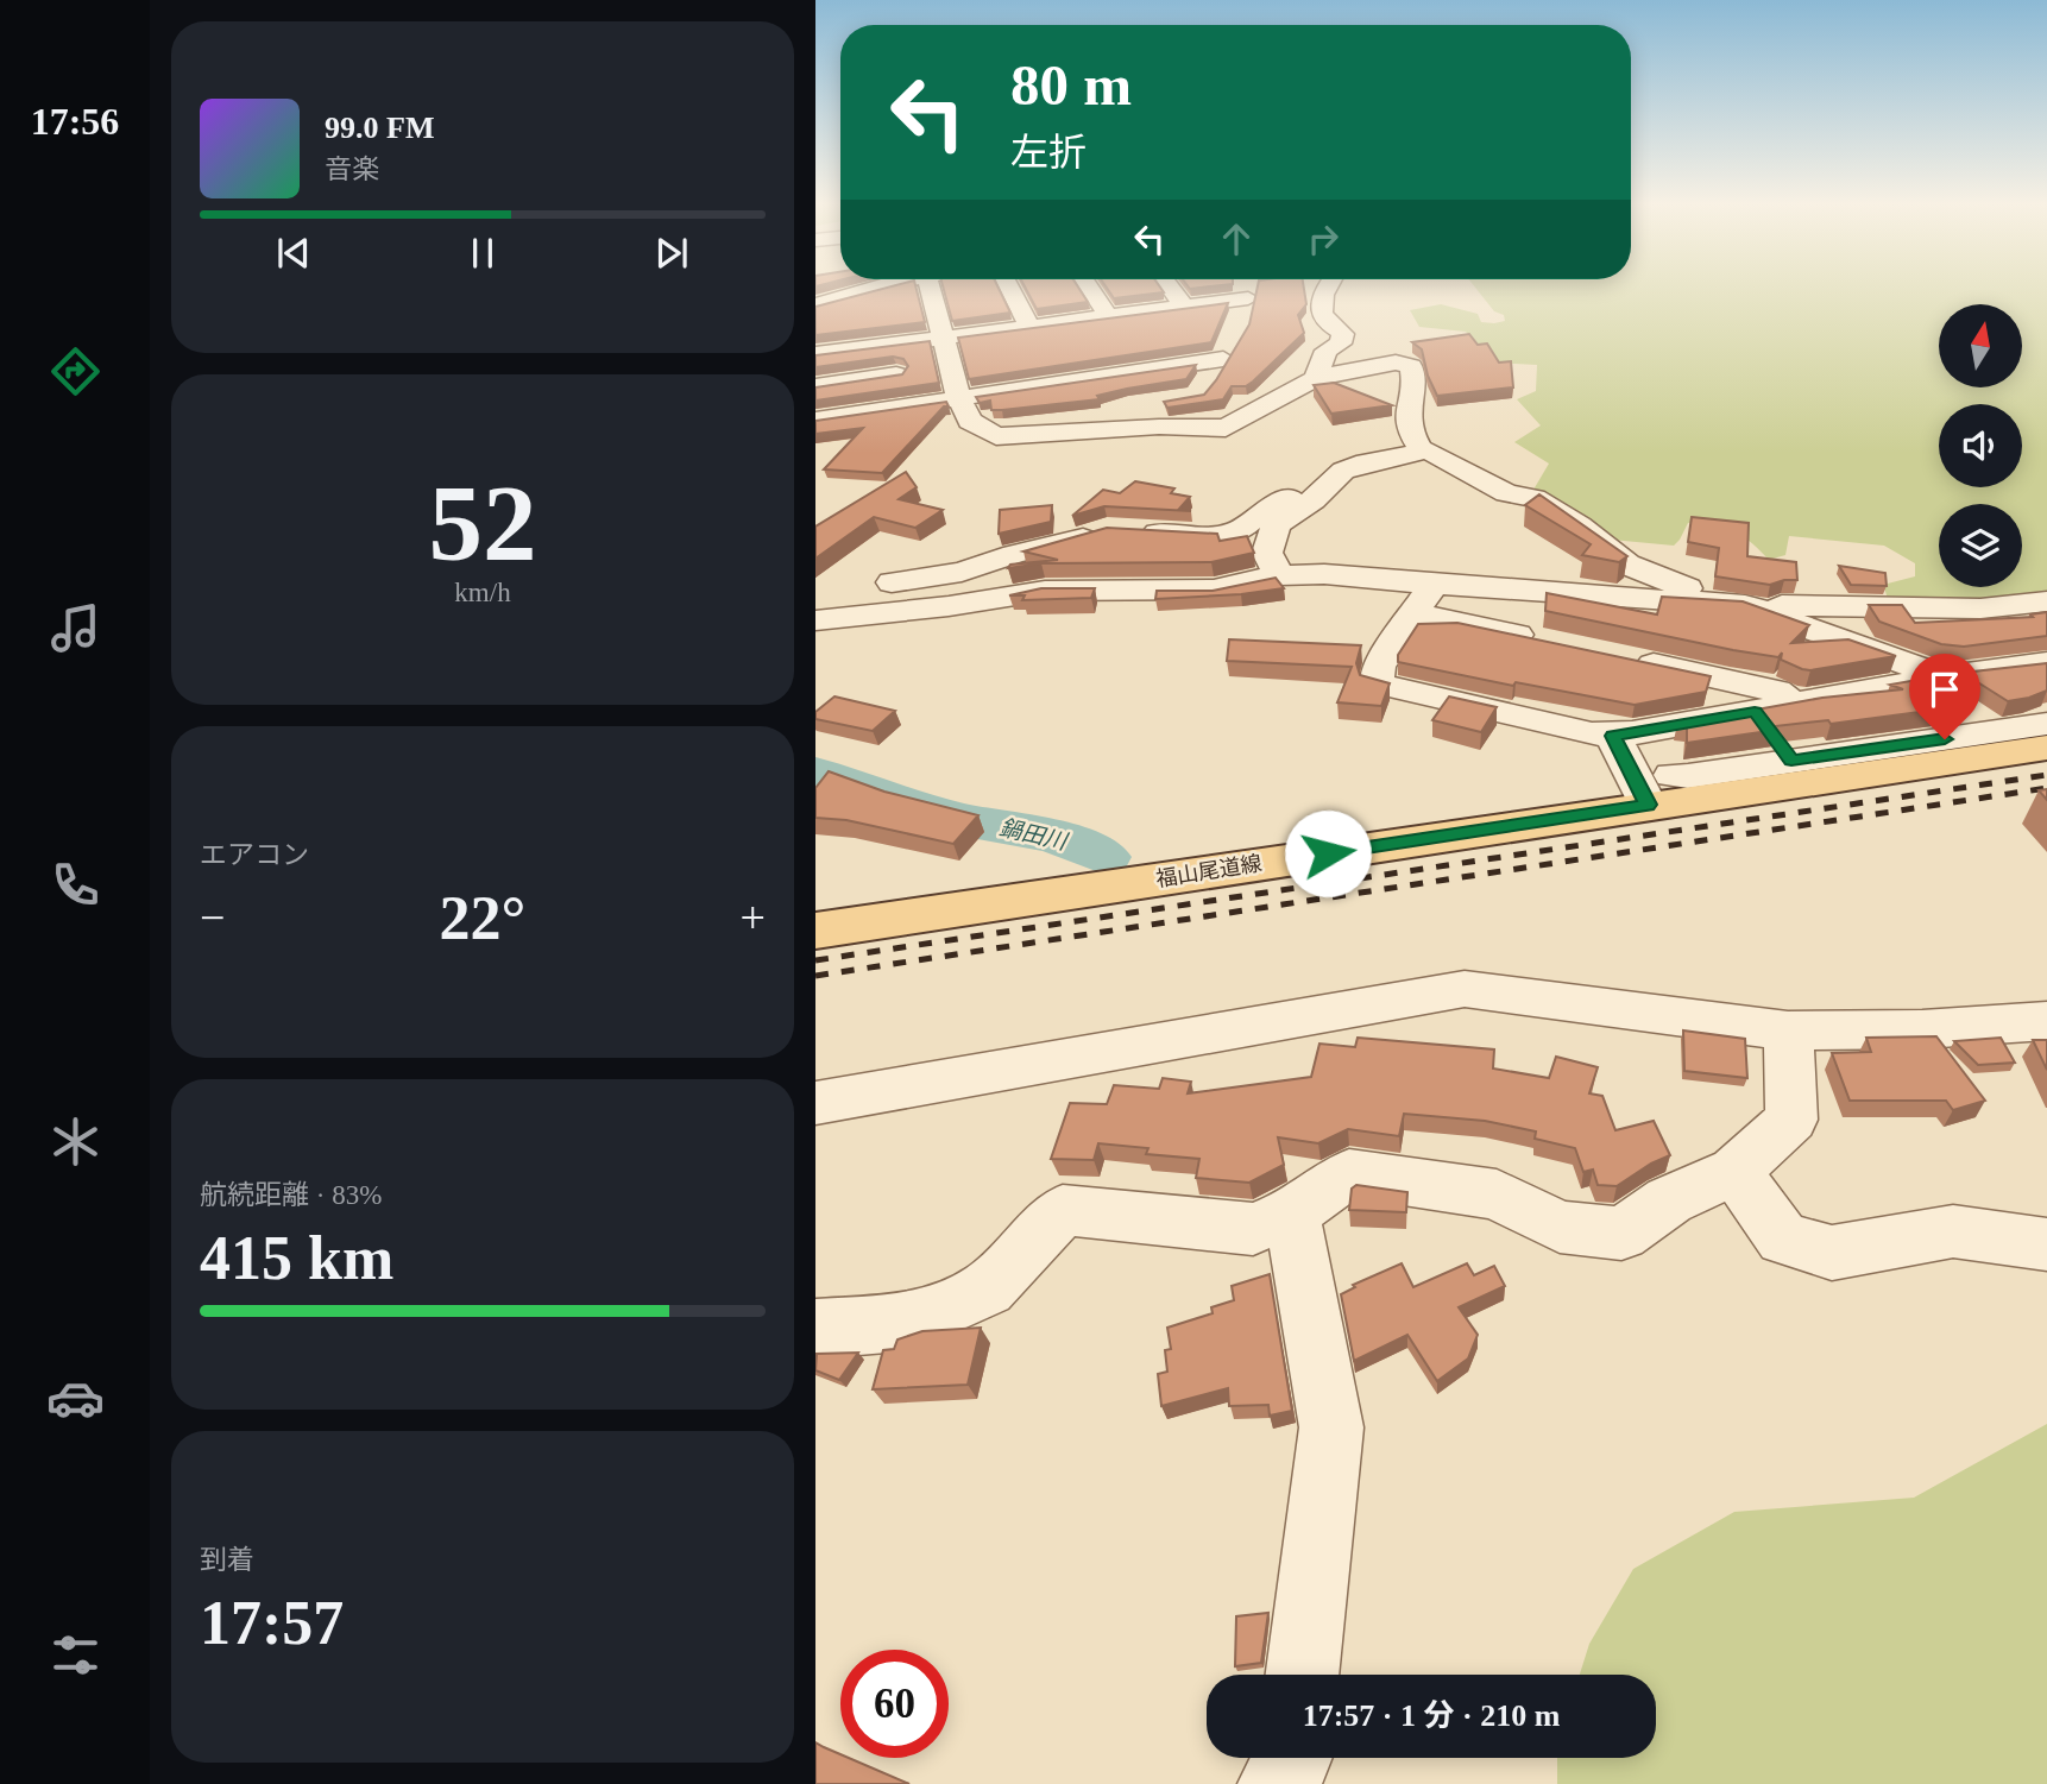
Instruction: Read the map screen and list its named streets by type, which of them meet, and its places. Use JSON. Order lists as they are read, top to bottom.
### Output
{
  "streets": {
    "main road": ["福山尾道線"]
  },
  "water": ["鍋田川"],
  "north": "top",
  "page": {
    "tabs": "17:56",
    "turn": ["80 m", "左折"],
    "song": ["99.0 FM", "音楽"],
    "tile": [
      ["52", "km/h"],
      "エアコン",
      ["航続距離 · 83%", "415 km"],
      ["到着", "17:57"]
    ],
    "heat": ["−", "22°", "+"],
    "limit": "60",
    "trip": "17:57 · 1 分 · 210 m"
  }
}
